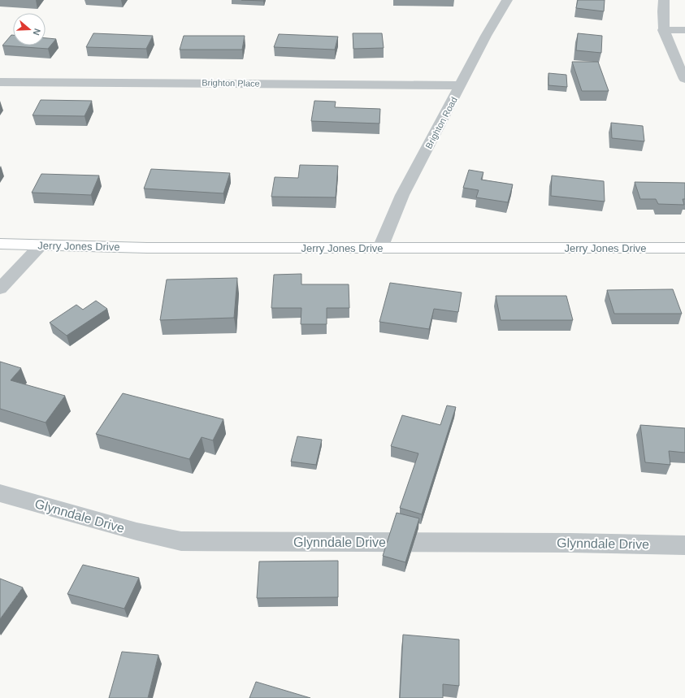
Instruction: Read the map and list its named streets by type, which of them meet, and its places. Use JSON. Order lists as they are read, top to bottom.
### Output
{
  "streets": {
    "main road": ["Jerry Jones Drive"],
    "street": ["Brighton Place", "Brighton Road", "Glynndale Drive"]
  },
  "crossings": [
    ["Brighton Place", "Brighton Road"],
    ["Brighton Road", "Jerry Jones Drive"]
  ],
  "north": "right"
}
